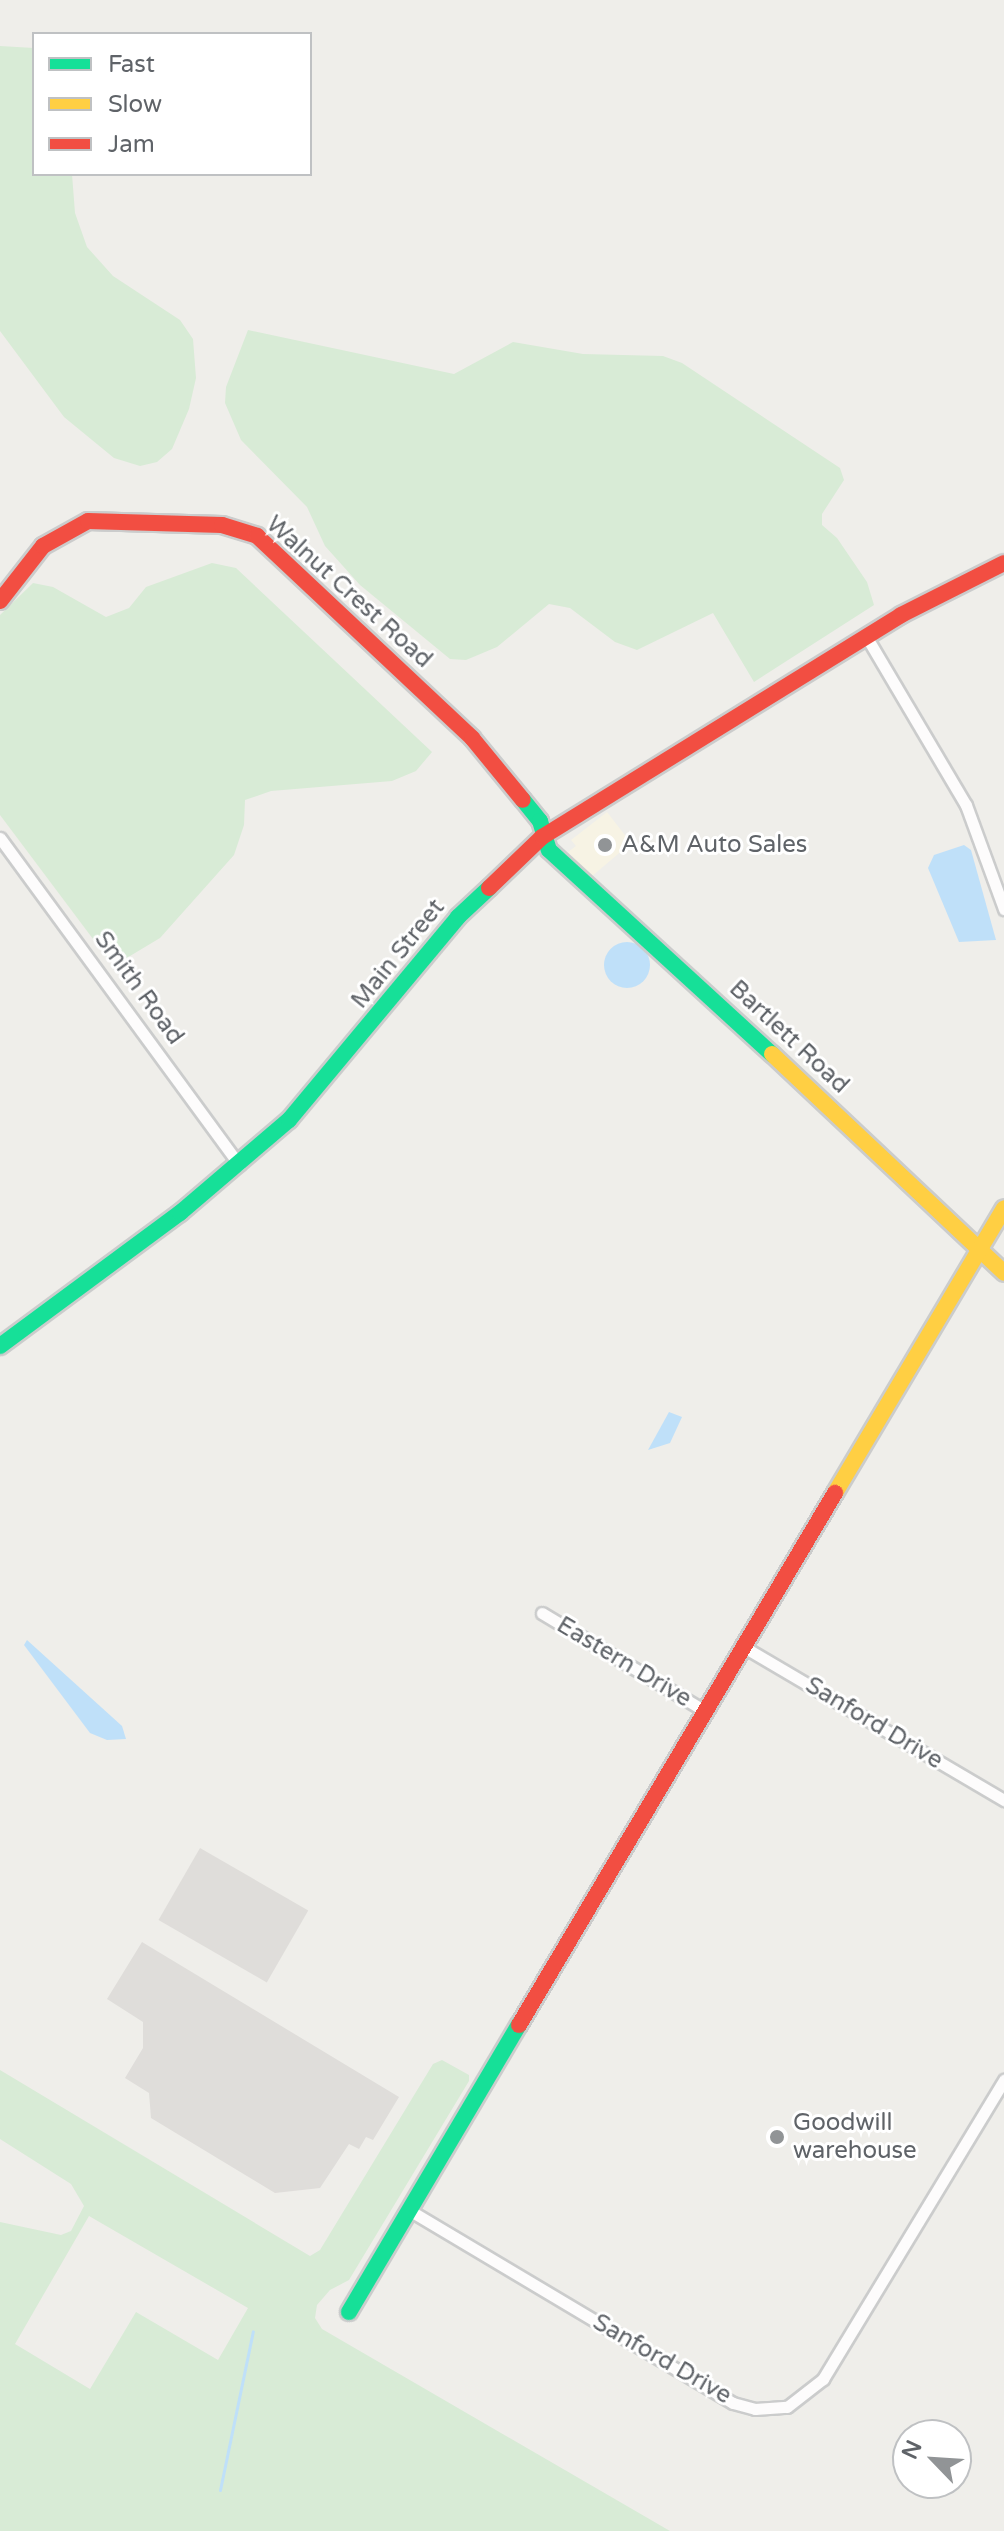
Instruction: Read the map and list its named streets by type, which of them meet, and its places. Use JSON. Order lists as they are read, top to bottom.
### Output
{
  "streets": {
    "main road": ["Walnut Crest Road", "Main Street", "Bartlett Road"],
    "street": ["Smith Road", "Eastern Drive", "Sanford Drive"]
  },
  "crossings": [
    ["Walnut Crest Road", "Main Street"],
    ["Walnut Crest Road", "Bartlett Road"],
    ["Main Street", "Smith Road"],
    ["Main Street", "Bartlett Road"]
  ],
  "places": ["A&M Auto Sales", "Goodwill warehouse"],
  "legend": ["Fast", "Slow", "Jam"],
  "north": "top left"
}
